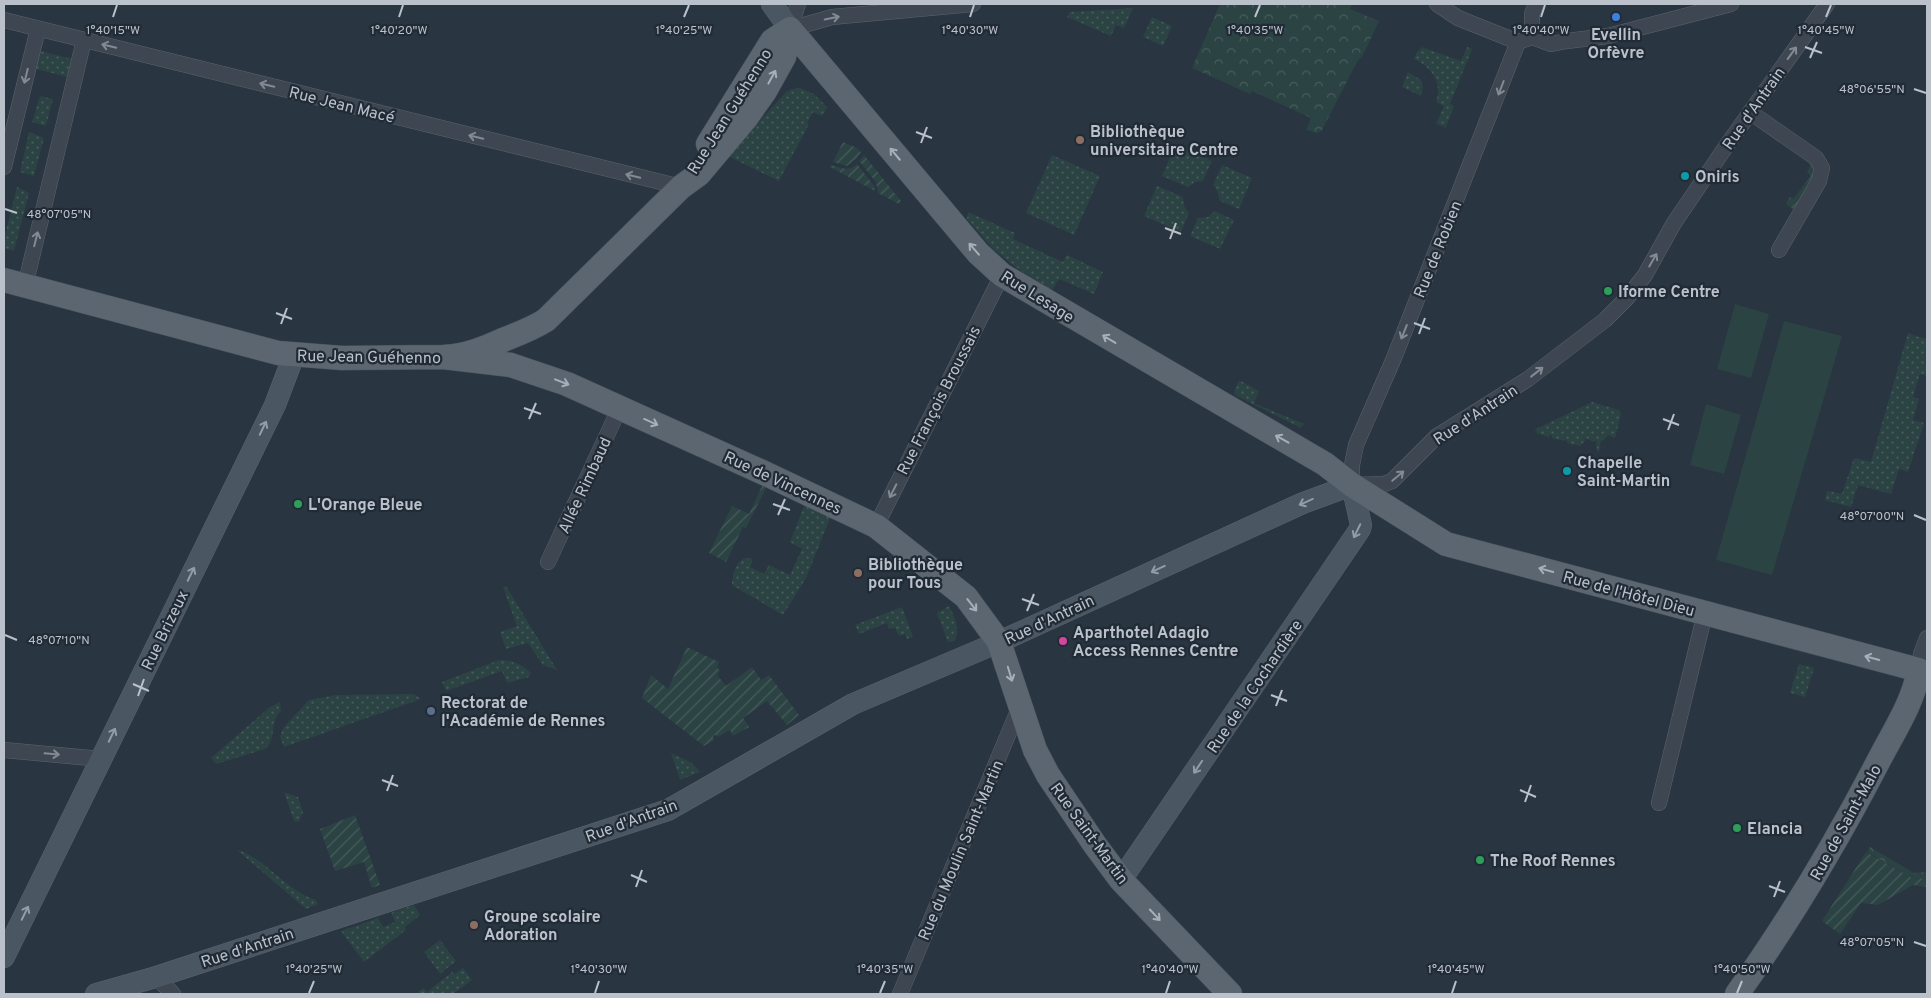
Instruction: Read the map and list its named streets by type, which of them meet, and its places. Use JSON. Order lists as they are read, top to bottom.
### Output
{
  "streets": {
    "main road": [
      "Rue d'Antrain",
      "Rue Jean Guéhenno",
      "Rue Lesage",
      "Rue de Vincennes",
      "Rue de l'Hôtel Dieu",
      "Rue Brizeux",
      "Rue de la Cochardière",
      "Rue de Saint-Malo",
      "Rue Saint-Martin"
    ],
    "street": [
      "Rue Jean Macé",
      "Rue de Robien",
      "Rue François Broussais",
      "Allée Rimbaud",
      "Rue du Moulin Saint-Martin"
    ]
  },
  "crossings": [
    ["Rue Jean Macé", "Rue Jean Guéhenno"],
    ["Rue d'Antrain", "Rue de Robien"],
    ["Rue d'Antrain", "Rue Lesage"],
    ["Rue d'Antrain", "Rue de Vincennes"],
    ["Rue d'Antrain", "Rue de l'Hôtel Dieu"],
    ["Rue d'Antrain", "Rue de la Cochardière"],
    ["Rue d'Antrain", "Rue Saint-Martin"],
    ["Rue Jean Guéhenno", "Rue Lesage"],
    ["Rue Jean Guéhenno", "Rue de Vincennes"],
    ["Rue Jean Guéhenno", "Rue Brizeux"],
    ["Rue de Robien", "Rue Lesage"],
    ["Rue de Robien", "Rue de l'Hôtel Dieu"],
    ["Rue de Robien", "Rue de la Cochardière"],
    ["Rue Lesage", "Rue François Broussais"],
    ["Rue Lesage", "Rue de l'Hôtel Dieu"],
    ["Rue Lesage", "Rue de la Cochardière"],
    ["Rue François Broussais", "Rue de Vincennes"],
    ["Rue de Vincennes", "Allée Rimbaud"],
    ["Rue de Vincennes", "Rue Saint-Martin"],
    ["Rue de l'Hôtel Dieu", "Rue de la Cochardière"],
    ["Rue de l'Hôtel Dieu", "Rue de Saint-Malo"],
    ["Rue de la Cochardière", "Rue Saint-Martin"],
    ["Rue Saint-Martin", "Rue du Moulin Saint-Martin"]
  ],
  "one_way": [
    "Rue Jean Macé",
    "Rue de Robien",
    "Rue Lesage",
    "Rue François Broussais",
    "Rue de Vincennes",
    "Rue de l'Hôtel Dieu",
    "Rue Brizeux",
    "Rue de la Cochardière",
    "Rue Saint-Martin"
  ],
  "places": [
    "Evellin Orfèvre",
    "Bibliothèque universitaire Centre",
    "Oniris",
    "Iforme Centre",
    "Chapelle Saint-Martin",
    "L'Orange Bleue",
    "Bibliothèque pour Tous",
    "Aparthotel Adagio Access Rennes Centre",
    "Rectorat de l'Académie de Rennes",
    "Elancia",
    "The Roof Rennes",
    "Groupe scolaire Adoration"
  ],
  "coordinates": [
    "1°40'15\"W",
    "1°40'20\"W",
    "1°40'25\"W",
    "1°40'30\"W",
    "1°40'35\"W",
    "1°40'40\"W",
    "1°40'45\"W",
    "48°06'55\"N",
    "48°07'05\"N",
    "48°07'00\"N",
    "48°07'10\"N",
    "1°40'50\"W"
  ]
}
